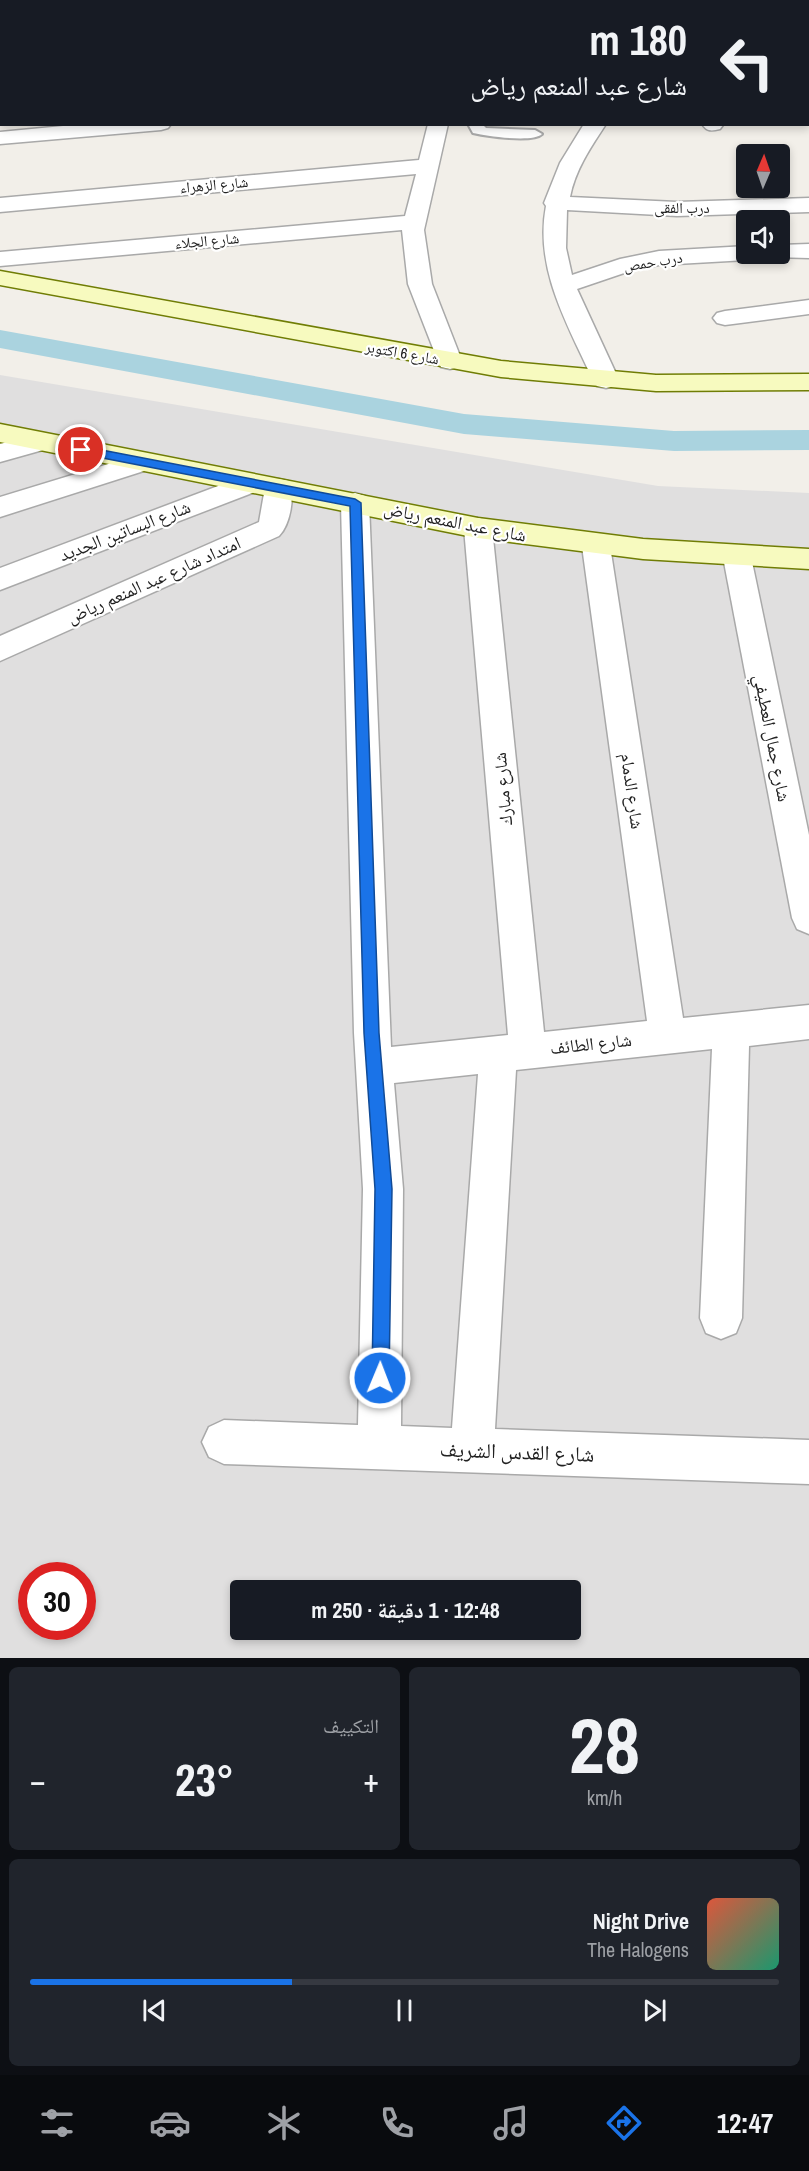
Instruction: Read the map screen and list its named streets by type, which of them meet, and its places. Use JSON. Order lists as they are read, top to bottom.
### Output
{
  "streets": {
    "main road": ["شارع 6 اكتوبر", "شارع عبد المنعم رياض"],
    "street": [
      "شارع الزهراء",
      "درب الفقى",
      "شارع الجلاء",
      "درب حمص",
      "شارع البساتين الجديد",
      "امتداد شارع عبد المنعم رياض",
      "شارع جمال العطيفي",
      "شارع مبارك",
      "شارع الدمام",
      "شارع الطائف",
      "شارع القدس الشريف"
    ]
  },
  "crossings": [
    ["شارع عبد المنعم رياض", "شارع البساتين الجديد"],
    ["شارع عبد المنعم رياض", "امتداد شارع عبد المنعم رياض"],
    ["شارع عبد المنعم رياض", "شارع جمال العطيفي"],
    ["شارع عبد المنعم رياض", "شارع مبارك"],
    ["شارع عبد المنعم رياض", "شارع الدمام"],
    ["شارع مبارك", "شارع الطائف"],
    ["شارع مبارك", "شارع القدس الشريف"],
    ["شارع الدمام", "شارع الطائف"]
  ],
  "north": "top",
  "page": {
    "turn": ["180 m", "شارع عبد المنعم رياض"],
    "limit": "30",
    "trip": "12:48 · 1 دقيقة · 250 m",
    "tile": [
      ["28", "km/h"],
      "التكييف"
    ],
    "heat": ["−", "23°", "+"],
    "song": ["Night Drive", "The Halogens"],
    "tabs": "12:47"
  }
}
